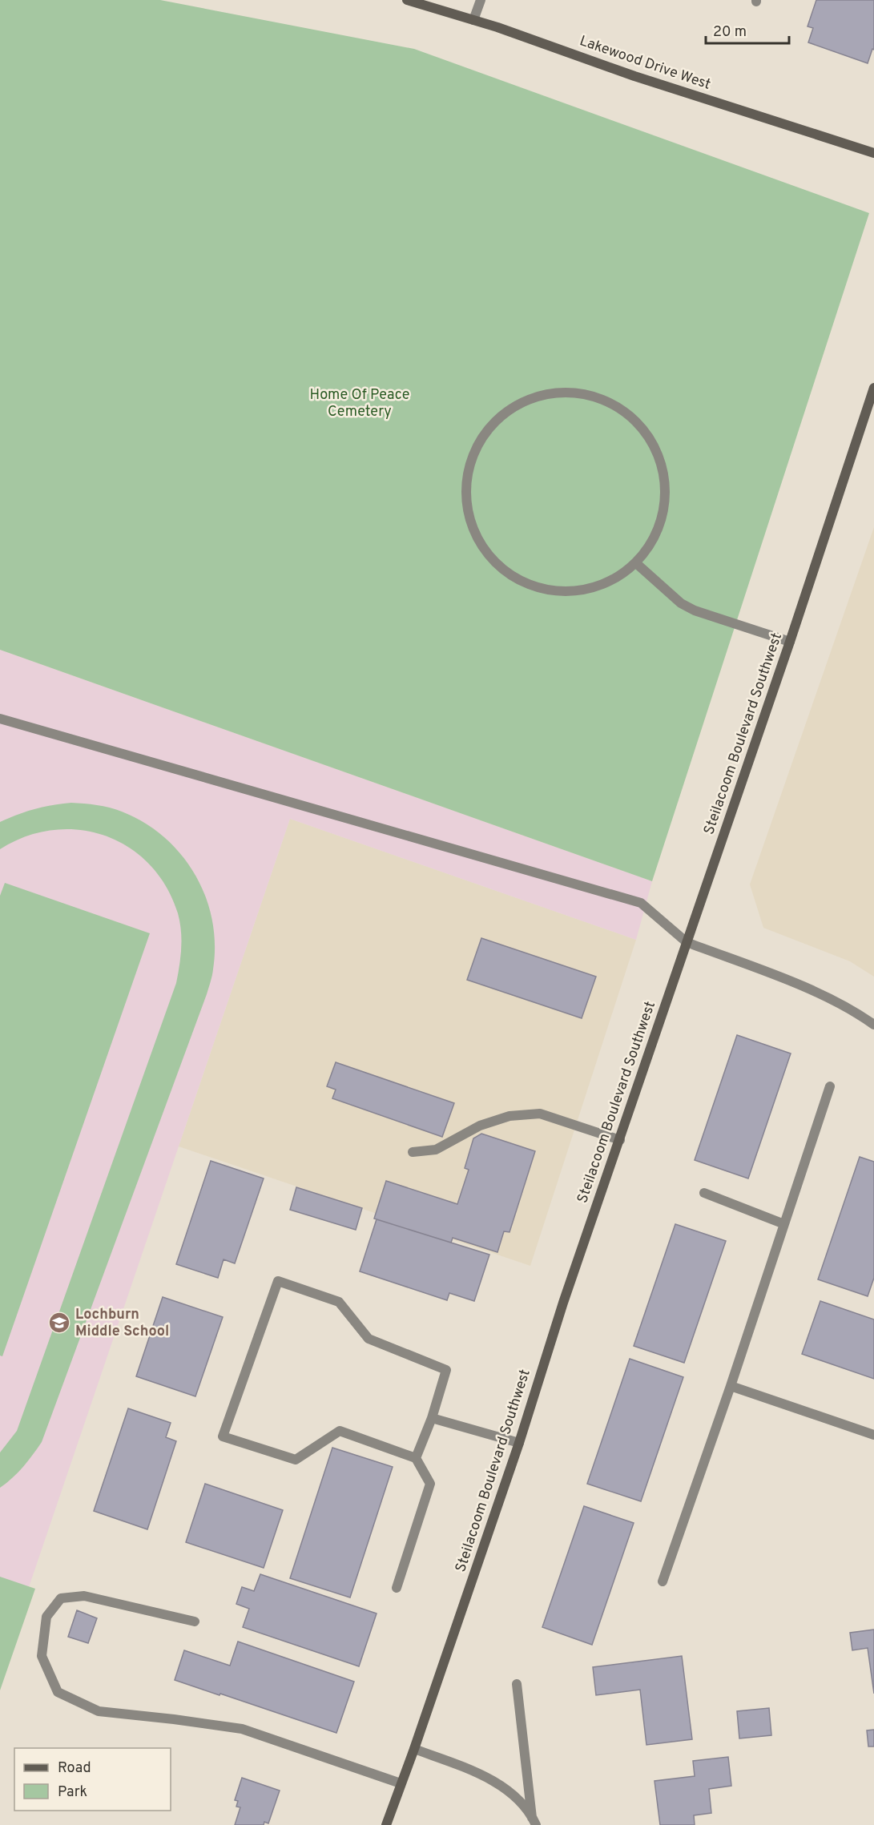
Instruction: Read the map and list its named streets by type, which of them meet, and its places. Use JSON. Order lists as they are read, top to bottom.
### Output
{
  "streets": {
    "main road": ["Lakewood Drive West", "Steilacoom Boulevard Southwest"]
  },
  "parks": ["Home Of Peace Cemetery"],
  "places": {
    "school or university": ["Lochburn Middle School"]
  },
  "legend": ["Road", "Park"],
  "scale_bar": "20 m"
}
